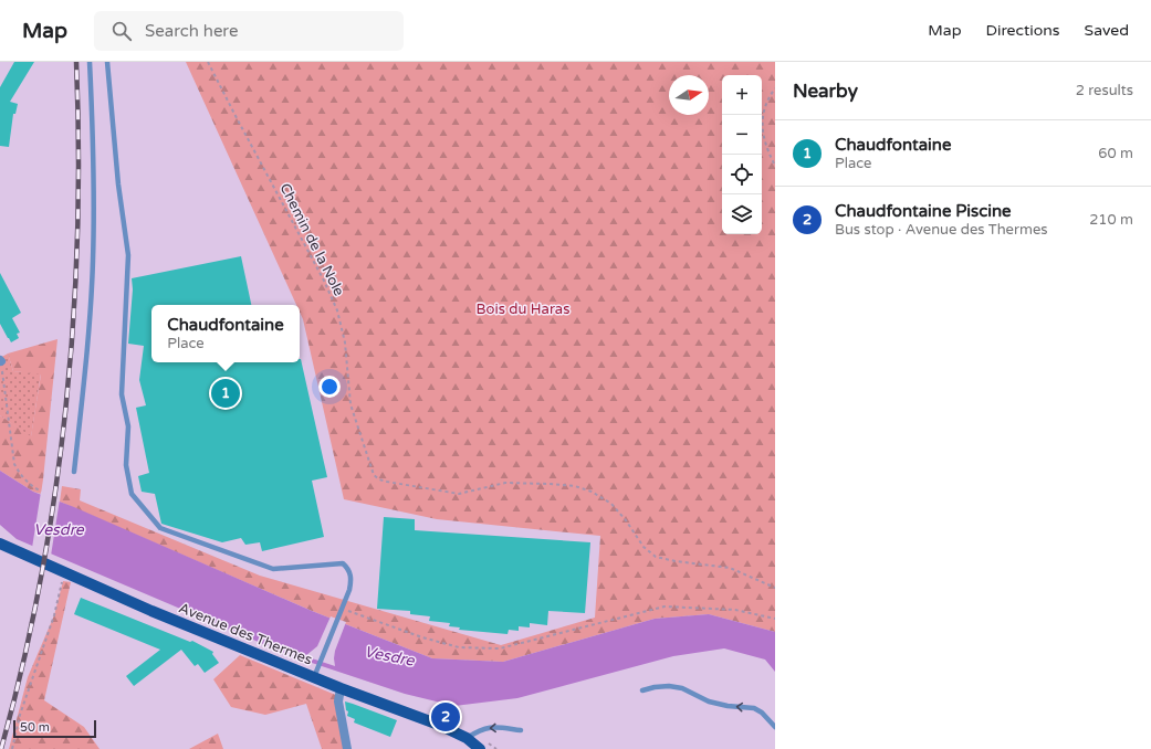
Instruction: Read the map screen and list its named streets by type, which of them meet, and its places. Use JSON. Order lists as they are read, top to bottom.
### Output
{
  "streets": {
    "main road": ["Avenue des Thermes"],
    "path": ["Chemin de la Nole"]
  },
  "water": ["Vesdre"],
  "parks": ["Bois du Haras"],
  "scale_bar": "50 m",
  "north": "right",
  "page": {
    "header": "Map",
    "search": "Search here",
    "nav": ["Map", "Directions", "Saved"],
    "heading": ["Nearby", "2 results"],
    "map_buttons": ["+", "−"],
    "list": [
      {
        "mark": "1",
        "name": "Chaudfontaine",
        "note": "Place",
        "value": "60 m"
      },
      {
        "mark": "2",
        "name": "Chaudfontaine Piscine",
        "note": "Bus stop · Avenue des Thermes",
        "value": "210 m"
      }
    ],
    "popup": ["Chaudfontaine", "Place"],
    "pins": ["1", "2"],
    "scale": "50 m"
  }
}
